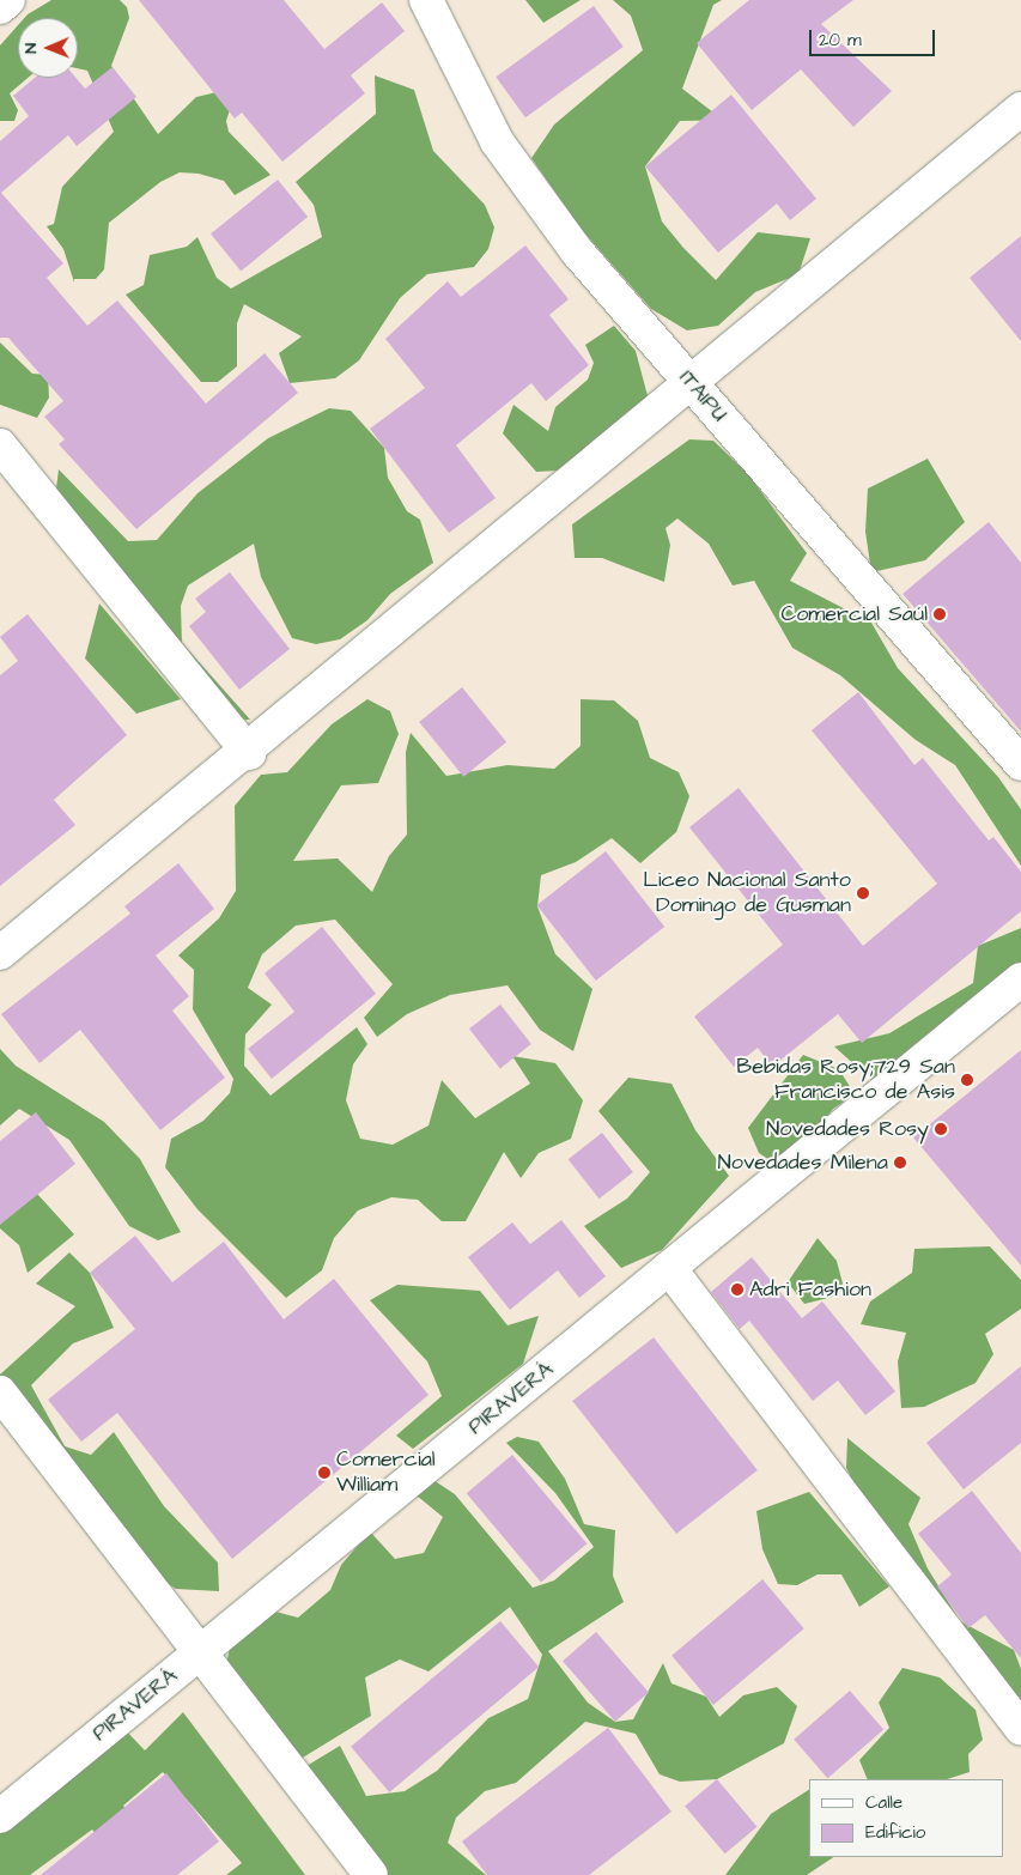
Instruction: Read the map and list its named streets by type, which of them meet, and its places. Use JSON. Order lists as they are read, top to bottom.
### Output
{
  "streets": {
    "street": ["ITAIPU", "PIRAVERÁ"]
  },
  "places": [
    "Comercial Saúl",
    "Liceo Nacional Santo Domingo de Gusman",
    "Bebidas Rosy;729 San Francisco de Asis",
    "Novedades Rosy",
    "Novedades Milena",
    "Adri Fashion",
    "Comercial William"
  ],
  "legend": ["Calle", "Edificio"],
  "scale_bar": "20 m",
  "north": "left"
}
